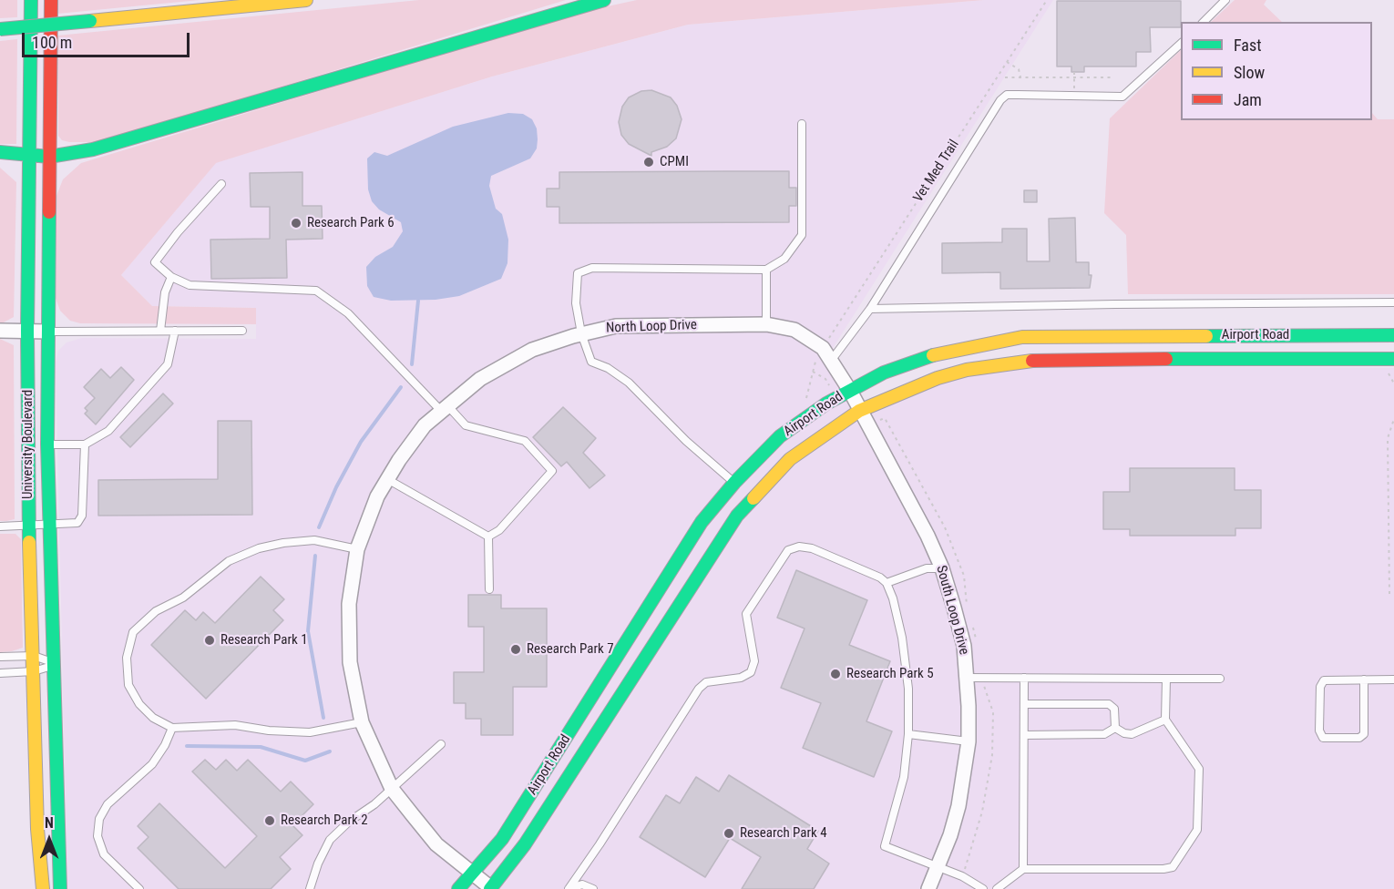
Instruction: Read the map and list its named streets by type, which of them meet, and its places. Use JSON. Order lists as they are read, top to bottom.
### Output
{
  "streets": {
    "main road": ["Airport Road", "University Boulevard"],
    "street": ["North Loop Drive", "South Loop Drive"],
    "path": ["Vet Med Trail"]
  },
  "crossings": [
    ["North Loop Drive", "Airport Road"],
    ["North Loop Drive", "South Loop Drive"],
    ["Airport Road", "South Loop Drive"]
  ],
  "places": [
    "CPMI",
    "Research Park 6",
    "Research Park 1",
    "Research Park 7",
    "Research Park 5",
    "Research Park 2",
    "Research Park 4"
  ],
  "legend": ["Fast", "Slow", "Jam"],
  "scale_bar": "100 m",
  "north": "top"
}
